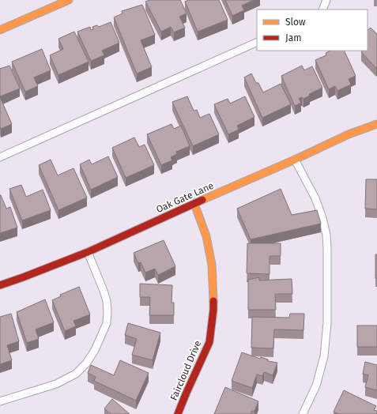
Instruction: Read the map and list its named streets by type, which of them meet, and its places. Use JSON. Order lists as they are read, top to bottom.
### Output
{
  "streets": {
    "street": ["Oak Gate Lane", "Faircloud Drive"]
  },
  "crossings": [
    ["Oak Gate Lane", "Faircloud Drive"]
  ],
  "legend": ["Slow", "Jam"]
}
